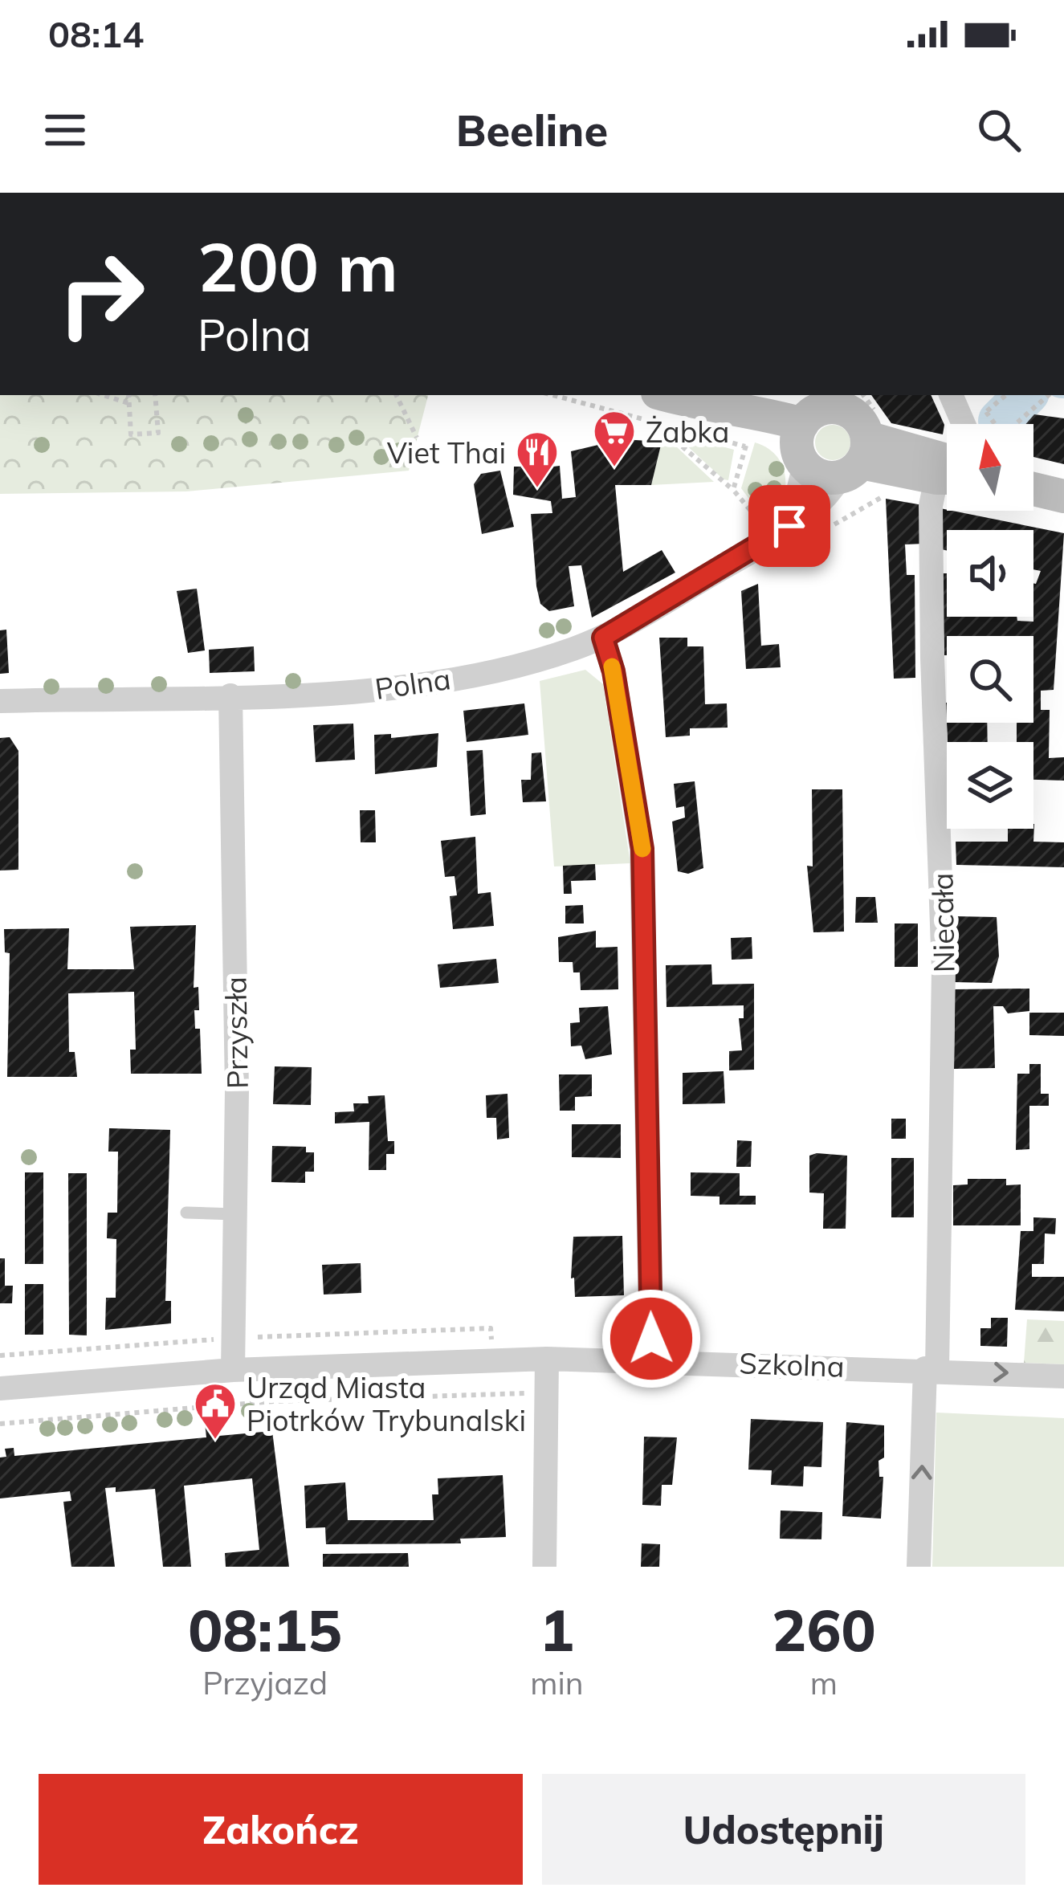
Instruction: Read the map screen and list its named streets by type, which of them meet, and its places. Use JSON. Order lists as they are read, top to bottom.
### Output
{
  "streets": {
    "street": [
      "Polna",
      "Niecała",
      "Przyszła",
      "Szkolna"
    ]
  },
  "crossings": [
    ["Polna", "Przyszła"],
    ["Niecała", "Szkolna"],
    ["Przyszła", "Szkolna"]
  ],
  "places": {
    "supermarket": ["Żabka"],
    "restaurant": ["Viet Thai"],
    "public building": ["Urząd Miasta Piotrków Trybunalski"]
  },
  "north": "top",
  "page": {
    "status": "08:14",
    "header": "Beeline",
    "turn": ["200 m", "Polna"],
    "eta": [
      "08:15",
      "Przyjazd",
      "1",
      "min",
      "260",
      "m"
    ],
    "buttons": ["Zakończ", "Udostępnij"]
  }
}
